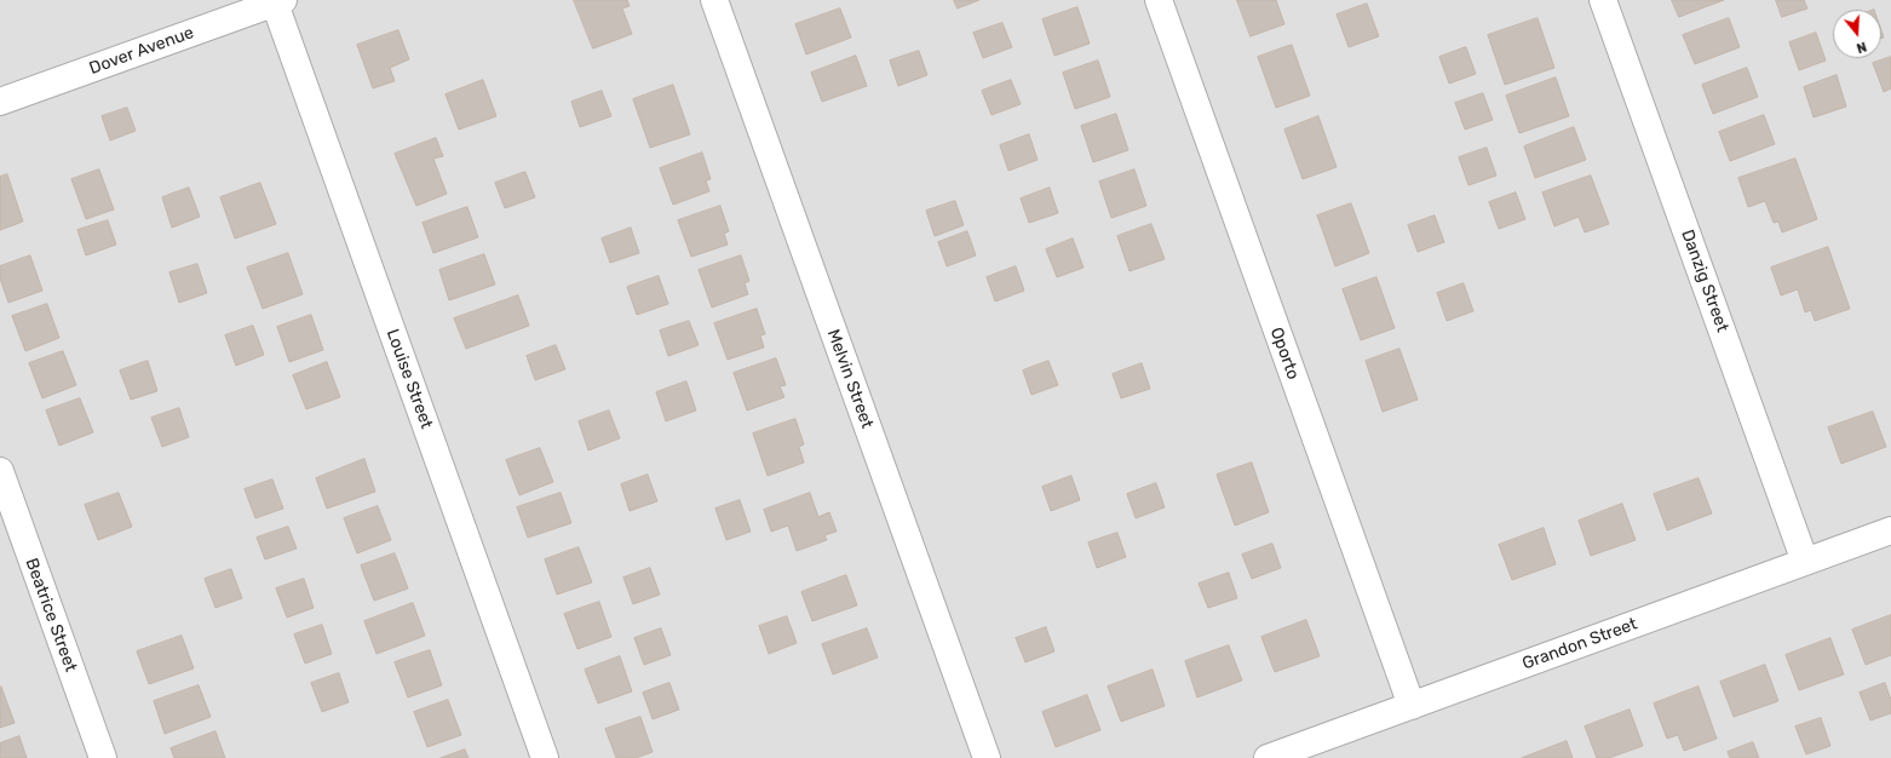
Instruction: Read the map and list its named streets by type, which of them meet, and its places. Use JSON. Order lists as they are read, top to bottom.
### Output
{
  "streets": {
    "street": [
      "Dover Avenue",
      "Danzig Street",
      "Oporto",
      "Louise Street",
      "Melvin Street",
      "Beatrice Street",
      "Grandon Street"
    ]
  },
  "crossings": [
    ["Dover Avenue", "Louise Street"],
    ["Danzig Street", "Grandon Street"],
    ["Oporto", "Grandon Street"]
  ],
  "north": "bottom"
}
